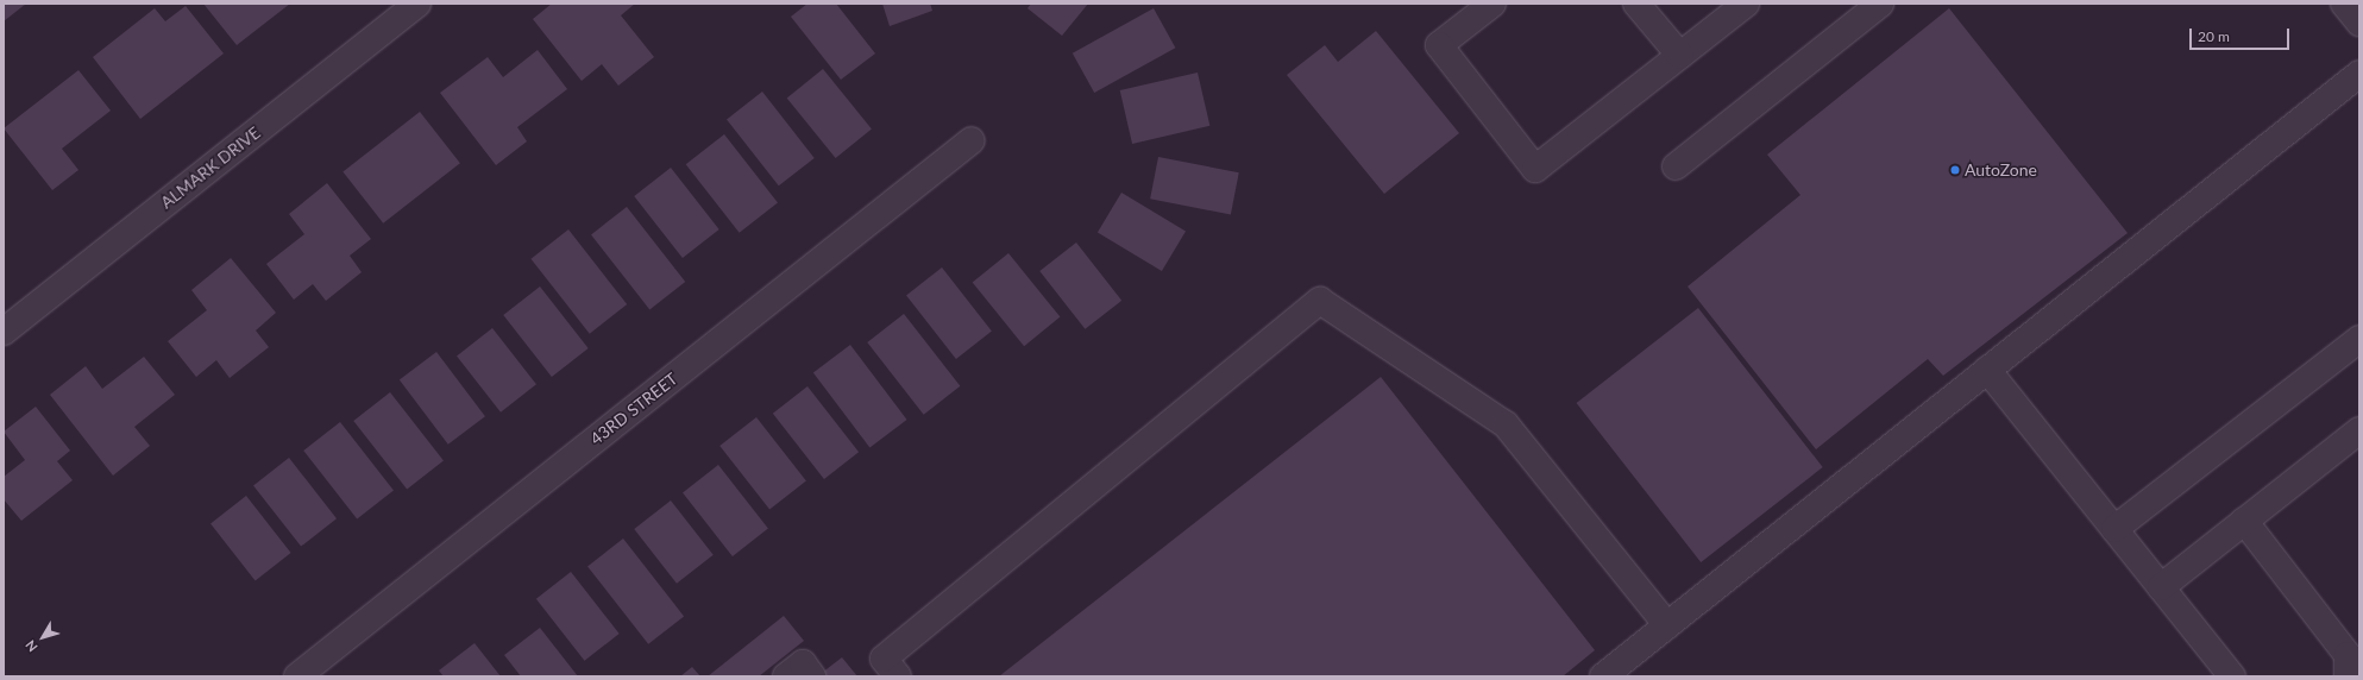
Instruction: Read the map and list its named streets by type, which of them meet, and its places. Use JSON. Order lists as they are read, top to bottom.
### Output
{
  "streets": {
    "street": ["ALMARK DRIVE", "43RD STREET"]
  },
  "places": ["AutoZone"],
  "scale_bar": "20 m",
  "north": "bottom left"
}
